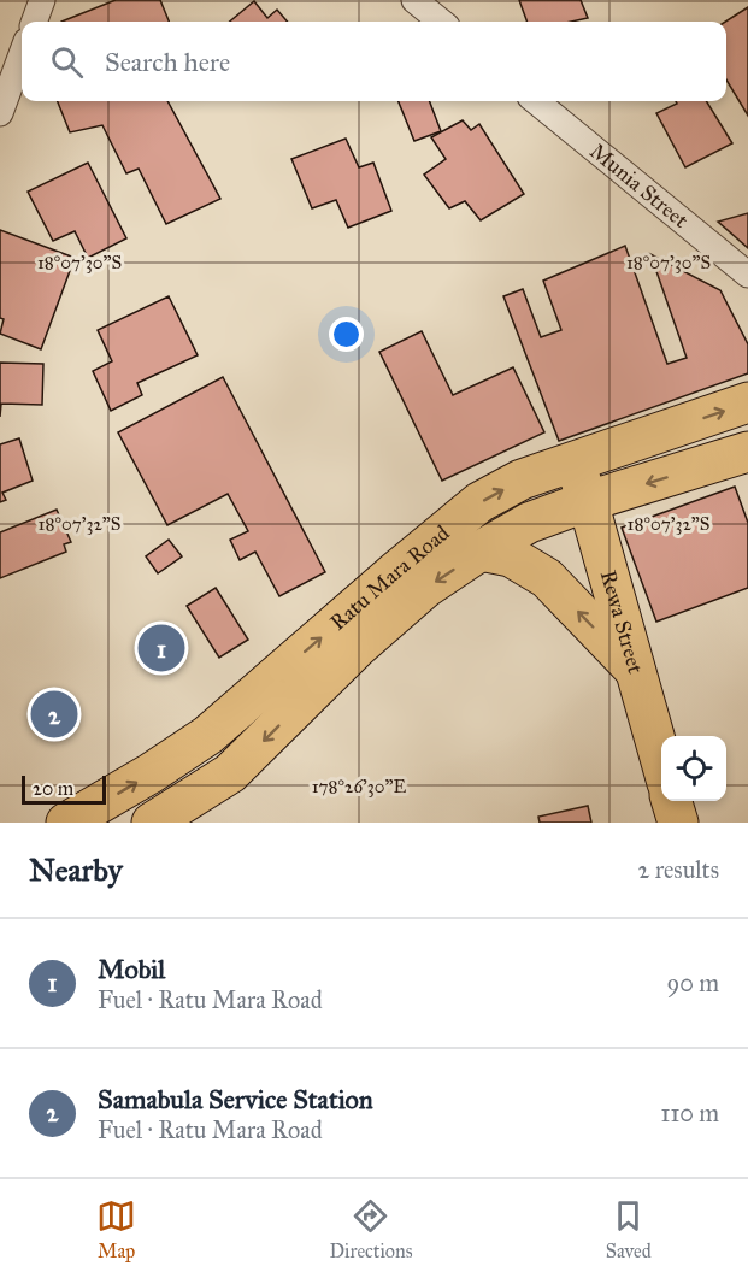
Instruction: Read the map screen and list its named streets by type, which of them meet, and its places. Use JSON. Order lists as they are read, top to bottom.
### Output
{
  "streets": {
    "main road": ["Ratu Mara Road", "Rewa Street"],
    "street": ["Munia Street"]
  },
  "crossings": [
    ["Ratu Mara Road", "Rewa Street"]
  ],
  "scale_bar": "20 m",
  "page": {
    "search": "Search here",
    "pins": ["1", "2"],
    "scale": "20 m",
    "heading": ["Nearby", "2 results"],
    "list": [
      {
        "mark": "1",
        "name": "Mobil",
        "note": "Fuel · Ratu Mara Road",
        "value": "90 m"
      },
      {
        "mark": "2",
        "name": "Samabula Service Station",
        "note": "Fuel · Ratu Mara Road",
        "value": "110 m"
      }
    ],
    "nav": ["Map", "Directions", "Saved"]
  },
  "coordinates": ["18°07'30\"S", "18°07'32\"S", "178°26'30\"E"]
}
